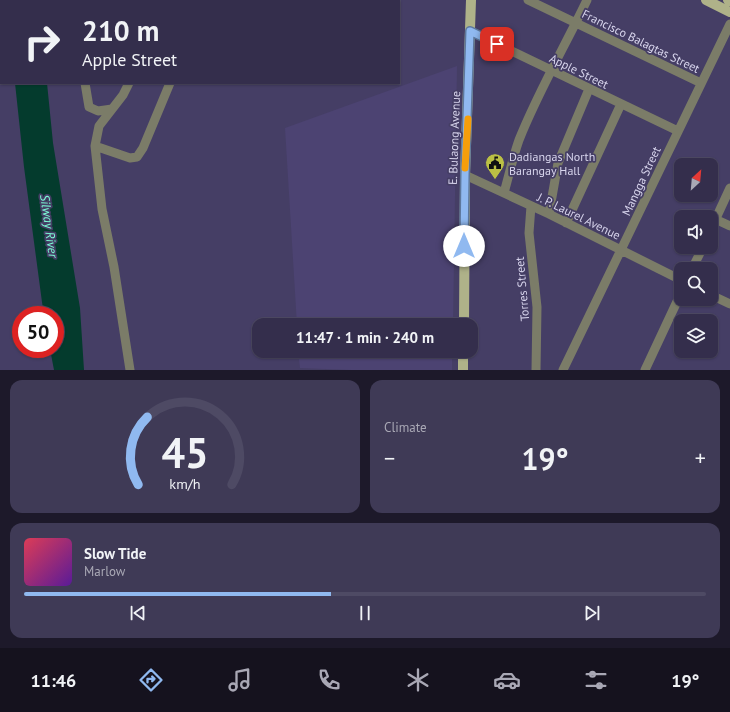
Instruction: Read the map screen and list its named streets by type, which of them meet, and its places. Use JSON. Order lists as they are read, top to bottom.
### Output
{
  "streets": {
    "main road": ["E. Bulaong Avenue"],
    "street": [
      "Francisco Balagtas Street",
      "Apple Street",
      "Mangga Street",
      "J. P. Laurel Avenue",
      "Torres Street"
    ]
  },
  "crossings": [
    ["Francisco Balagtas Street", "Mangga Street"],
    ["Apple Street", "E. Bulaong Avenue"],
    ["Apple Street", "Mangga Street"],
    ["E. Bulaong Avenue", "J. P. Laurel Avenue"],
    ["Mangga Street", "J. P. Laurel Avenue"],
    ["J. P. Laurel Avenue", "Torres Street"]
  ],
  "water": ["Silway River"],
  "places": {
    "public building": ["Dadiangas North Barangay Hall"]
  },
  "north": "top right",
  "page": {
    "turn": ["210 m", "Apple Street"],
    "limit": "50",
    "trip": "11:47 · 1 min · 240 m",
    "tile": "Climate",
    "heat": ["−", "19°", "+"],
    "song": ["Slow Tide", "Marlow"],
    "tabs": ["11:46", "19°"],
    "gauge": ["45", "km/h"]
  }
}
